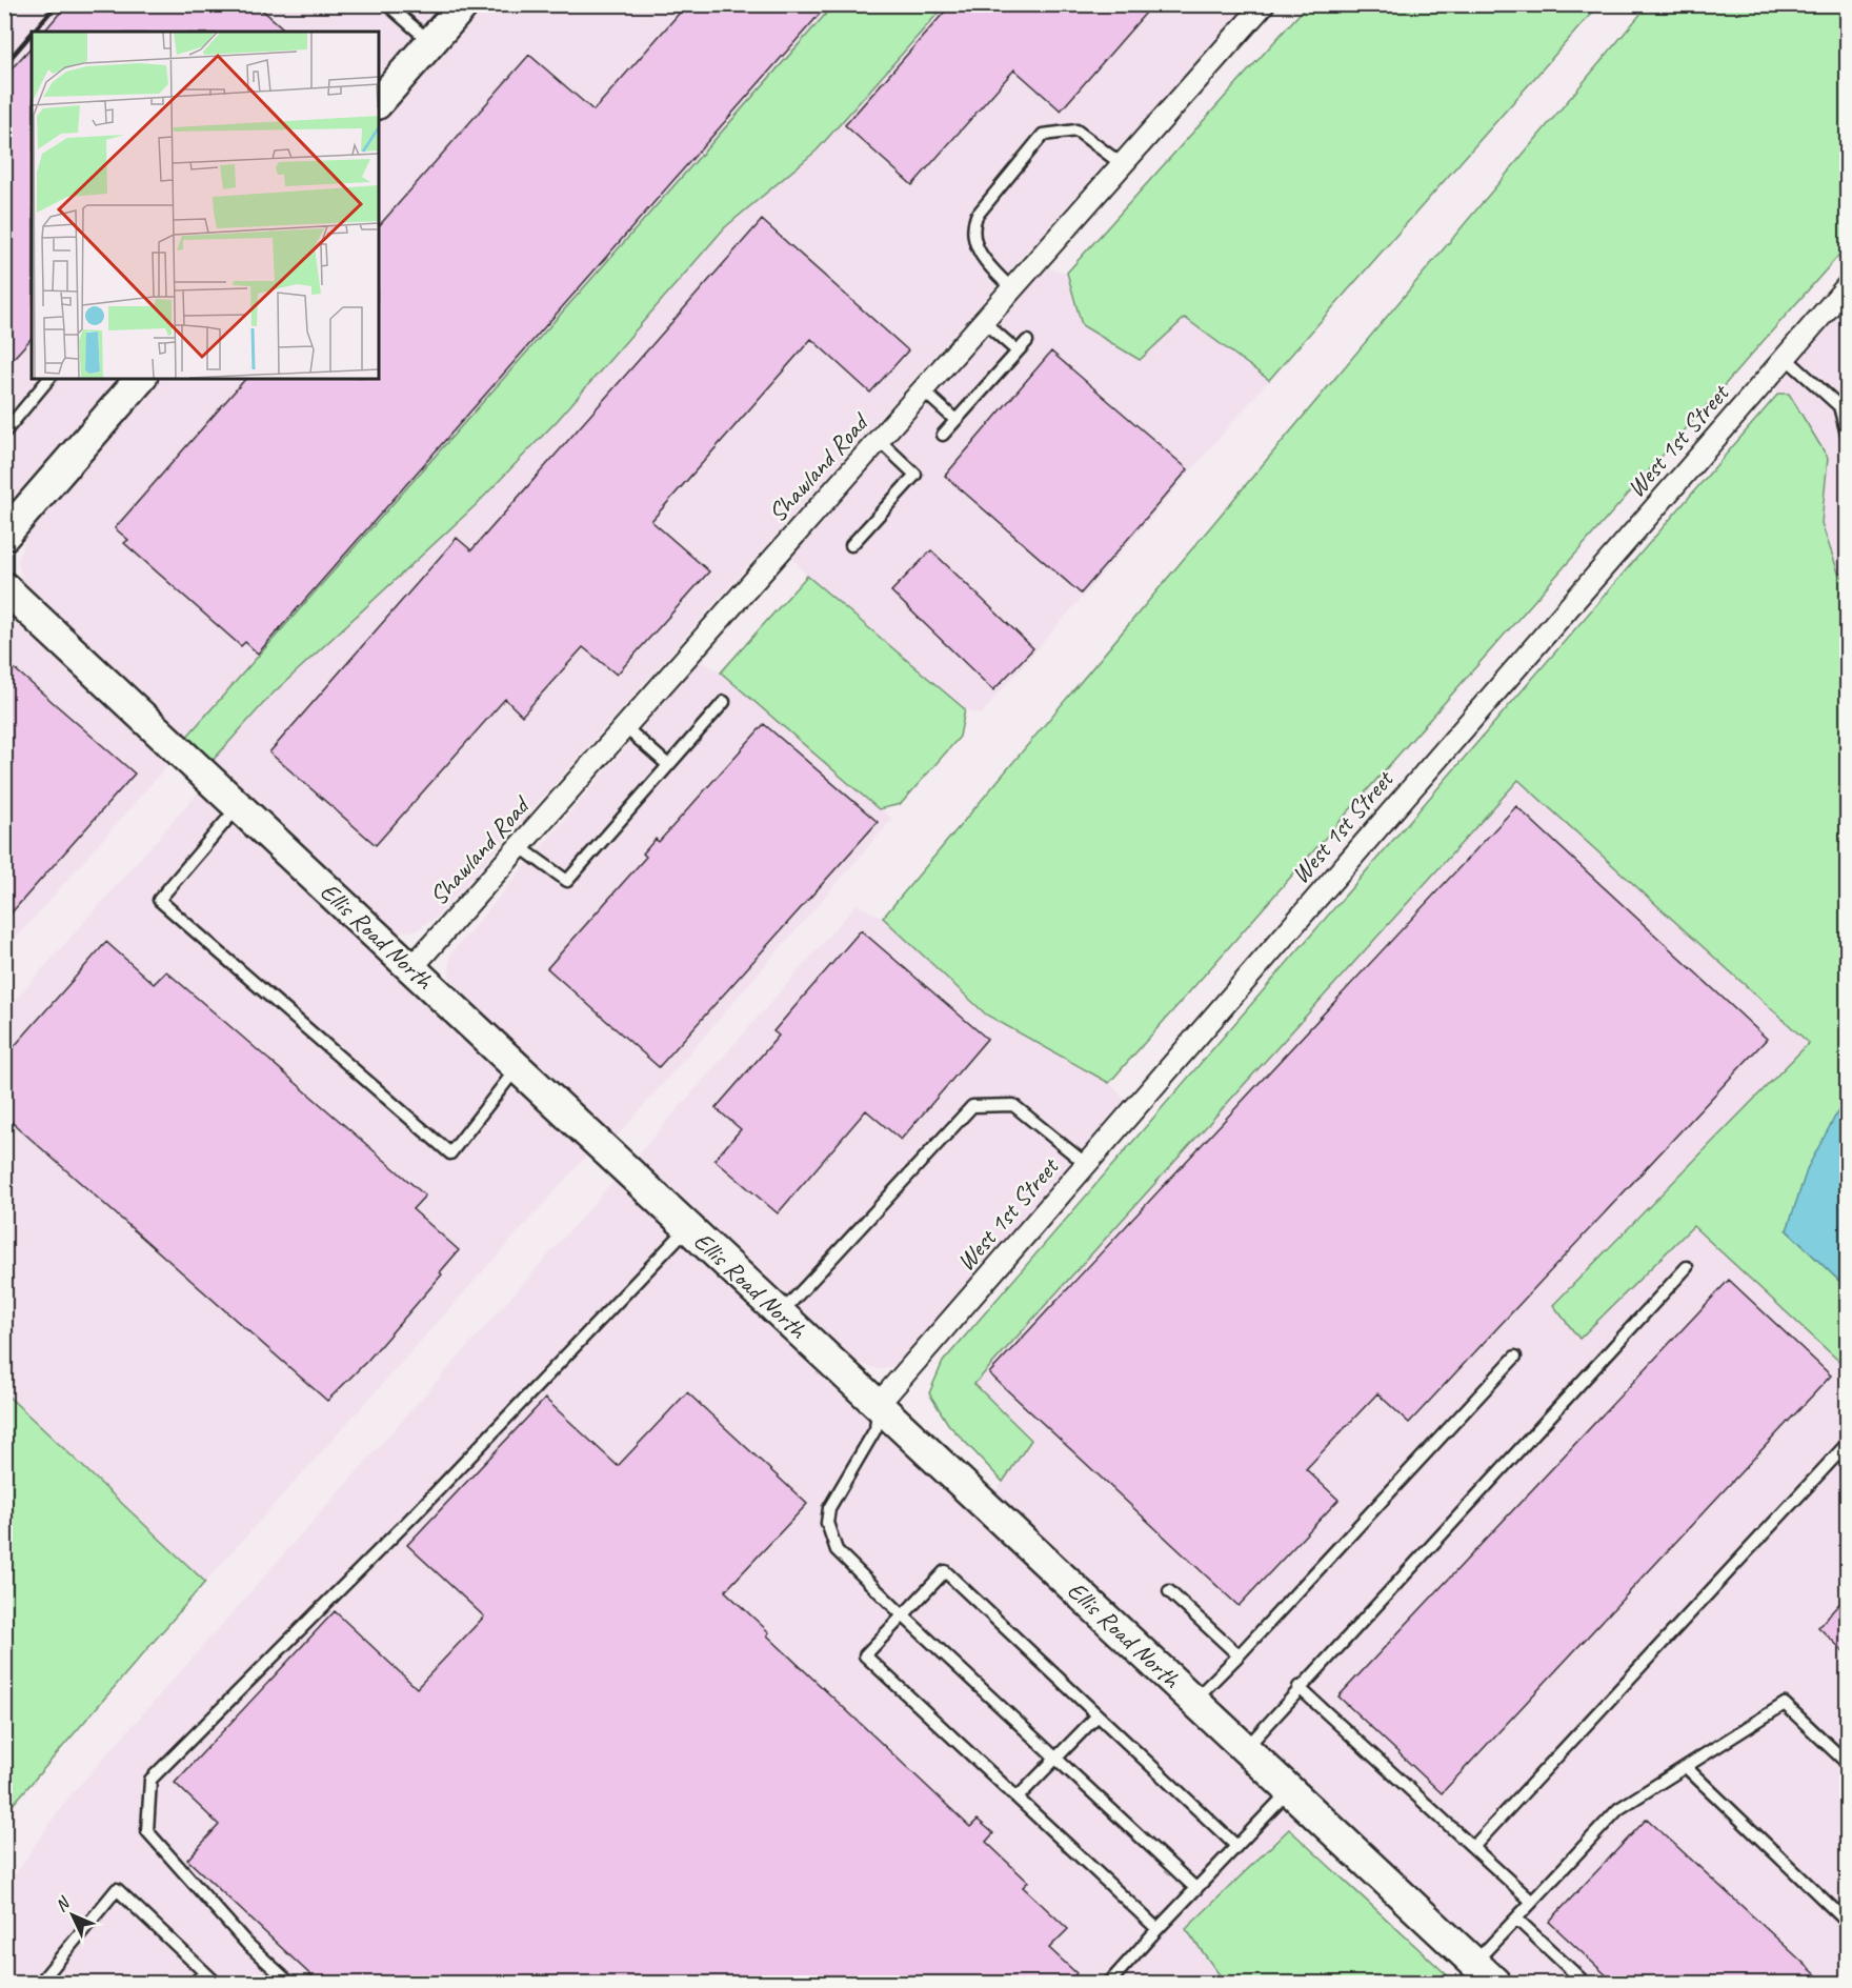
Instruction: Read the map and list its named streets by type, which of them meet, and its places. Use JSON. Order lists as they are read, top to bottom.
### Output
{
  "streets": {
    "street": ["West 1st Street", "Shawland Road", "Ellis Road North"]
  },
  "crossings": [
    ["West 1st Street", "Ellis Road North"],
    ["Shawland Road", "Ellis Road North"]
  ],
  "north": "top left"
}
